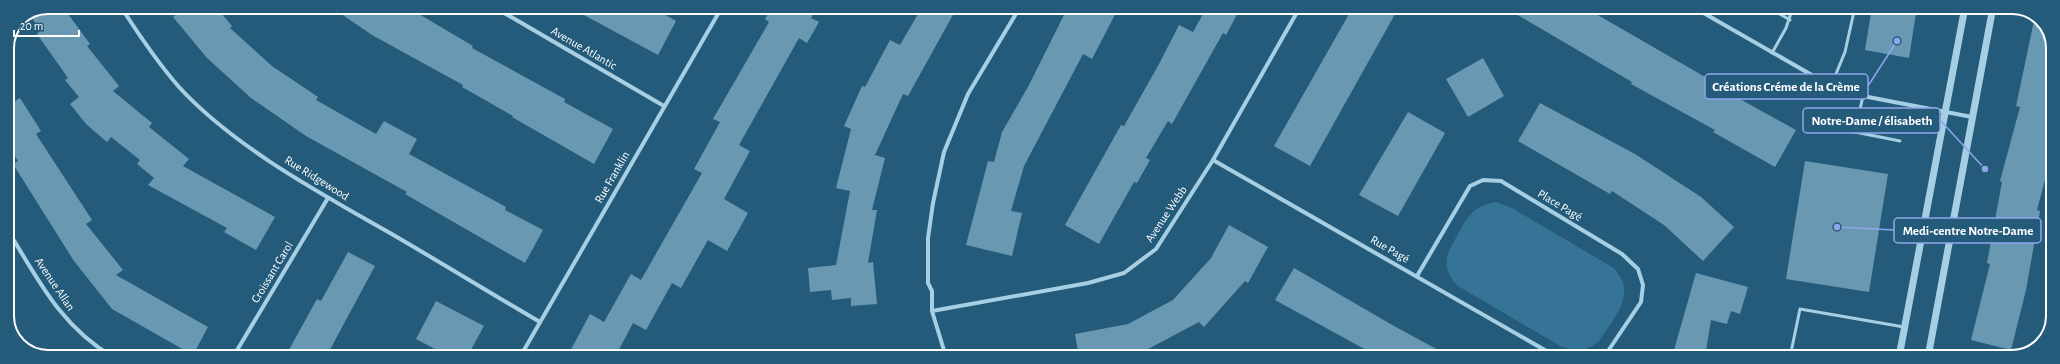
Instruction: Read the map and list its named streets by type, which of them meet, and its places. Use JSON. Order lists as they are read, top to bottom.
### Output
{
  "streets": {
    "street": [
      "Avenue Atlantic",
      "Rue Franklin",
      "Rue Ridgewood",
      "Place Pagé",
      "Avenue Webb",
      "Rue Pagé",
      "Croissant Carol",
      "Avenue Allan"
    ]
  },
  "crossings": [
    ["Avenue Atlantic", "Rue Franklin"],
    ["Rue Franklin", "Rue Ridgewood"],
    ["Rue Ridgewood", "Croissant Carol"],
    ["Place Pagé", "Rue Pagé"],
    ["Avenue Webb", "Rue Pagé"]
  ],
  "places": ["Créations Créme de la Crème", "Notre-Dame / élisabeth", "Medi-centre Notre-Dame"],
  "scale_bar": "20 m"
}
